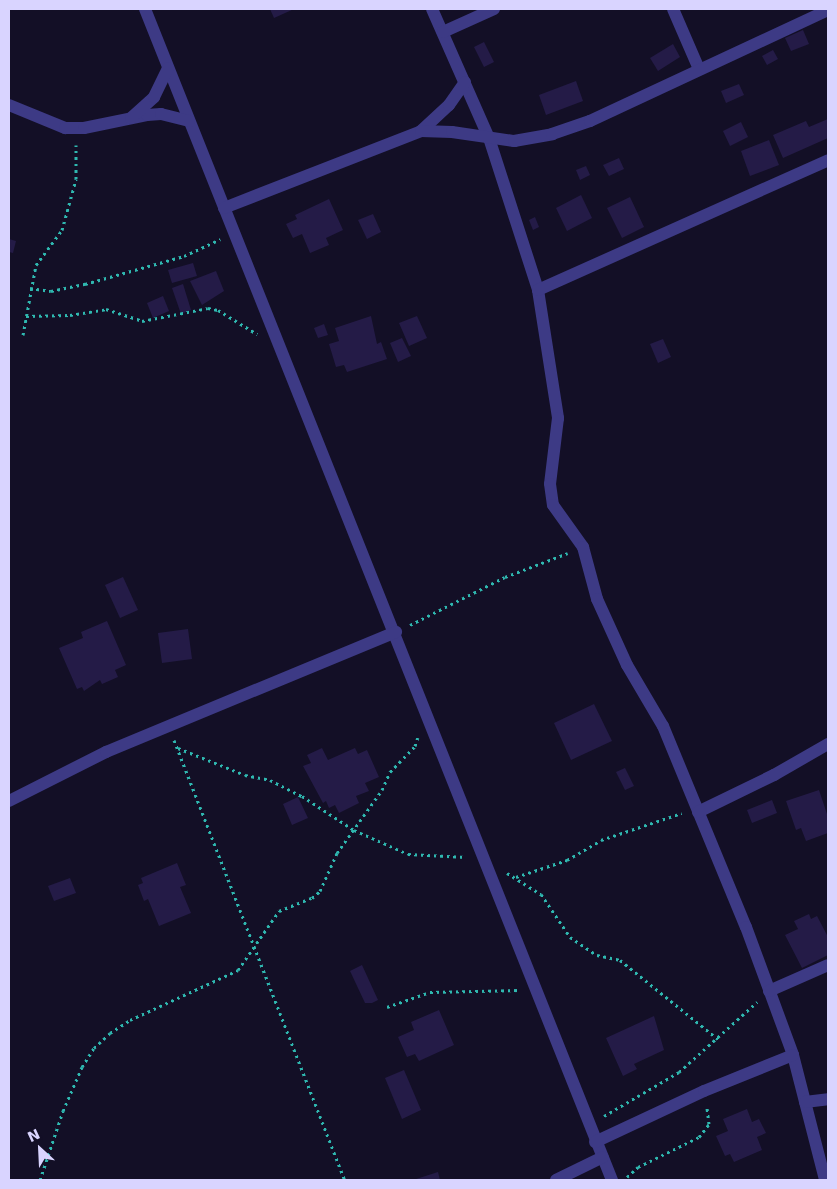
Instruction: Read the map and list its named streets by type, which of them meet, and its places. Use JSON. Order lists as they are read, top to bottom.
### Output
{
  "north": "top left"
}
